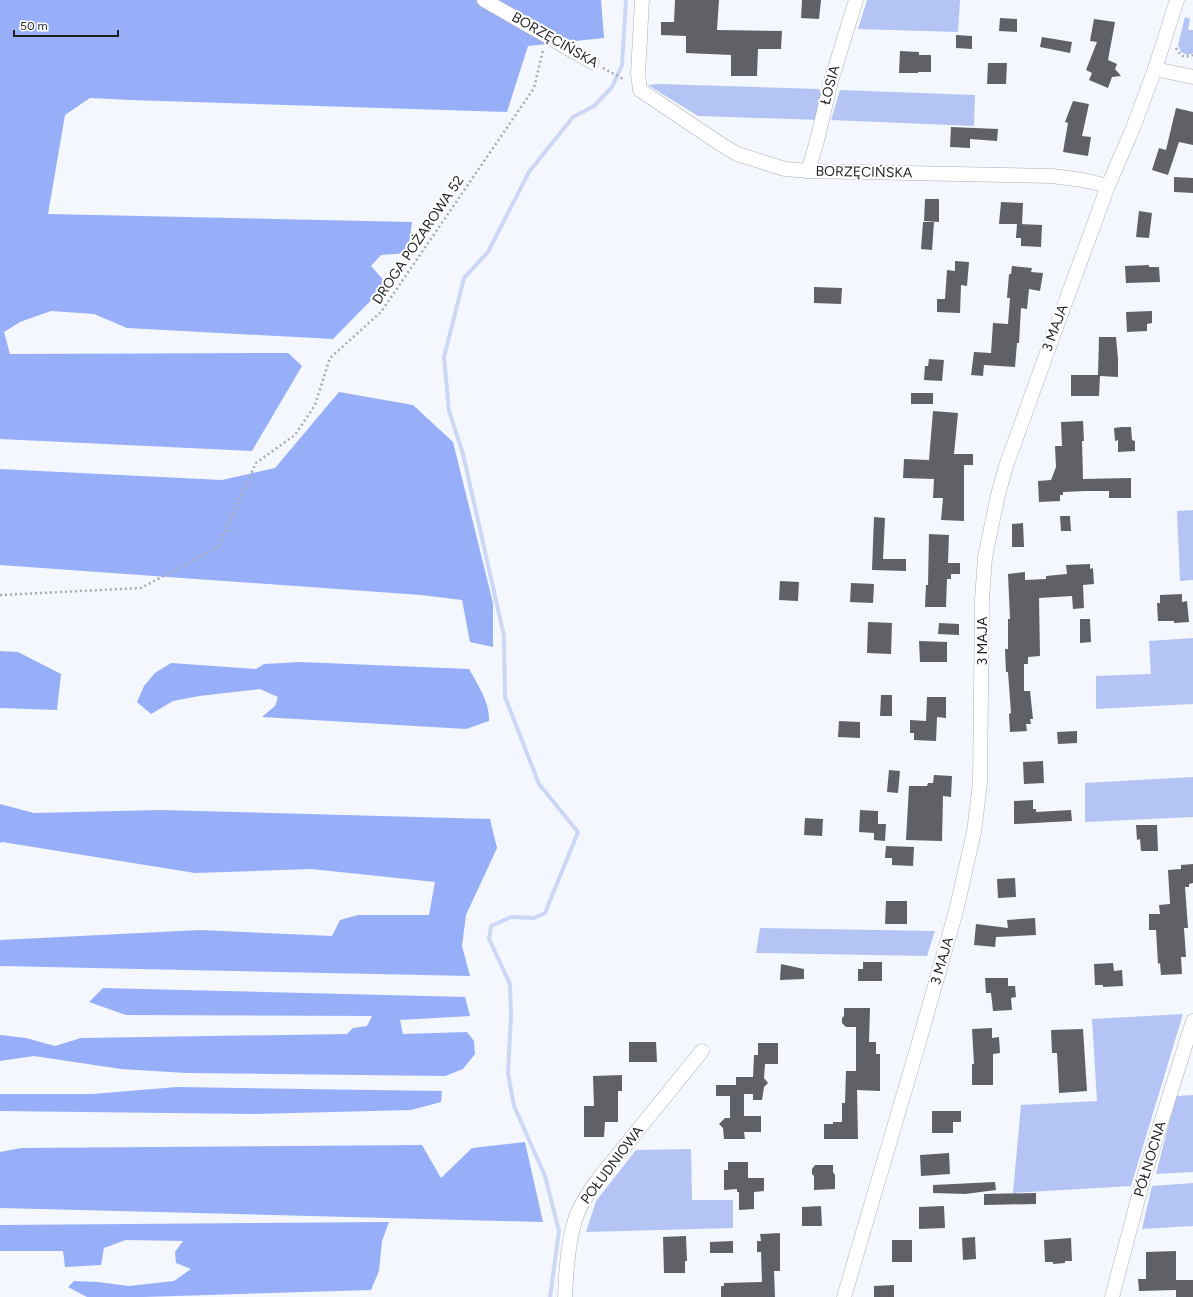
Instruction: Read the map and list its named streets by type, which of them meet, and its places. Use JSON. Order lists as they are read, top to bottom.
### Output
{
  "streets": {
    "street": [
      "BORZĘCIŃSKA",
      "ŁOSIA",
      "3 MAJA",
      "PÓŁNOCNA",
      "POŁUDNIOWA"
    ],
    "path": ["DROGA POŻAROWA 52"]
  },
  "crossings": [
    ["BORZĘCIŃSKA", "ŁOSIA"],
    ["BORZĘCIŃSKA", "DROGA POŻAROWA 52"],
    ["BORZĘCIŃSKA", "3 MAJA"]
  ],
  "scale_bar": "50 m"
}
